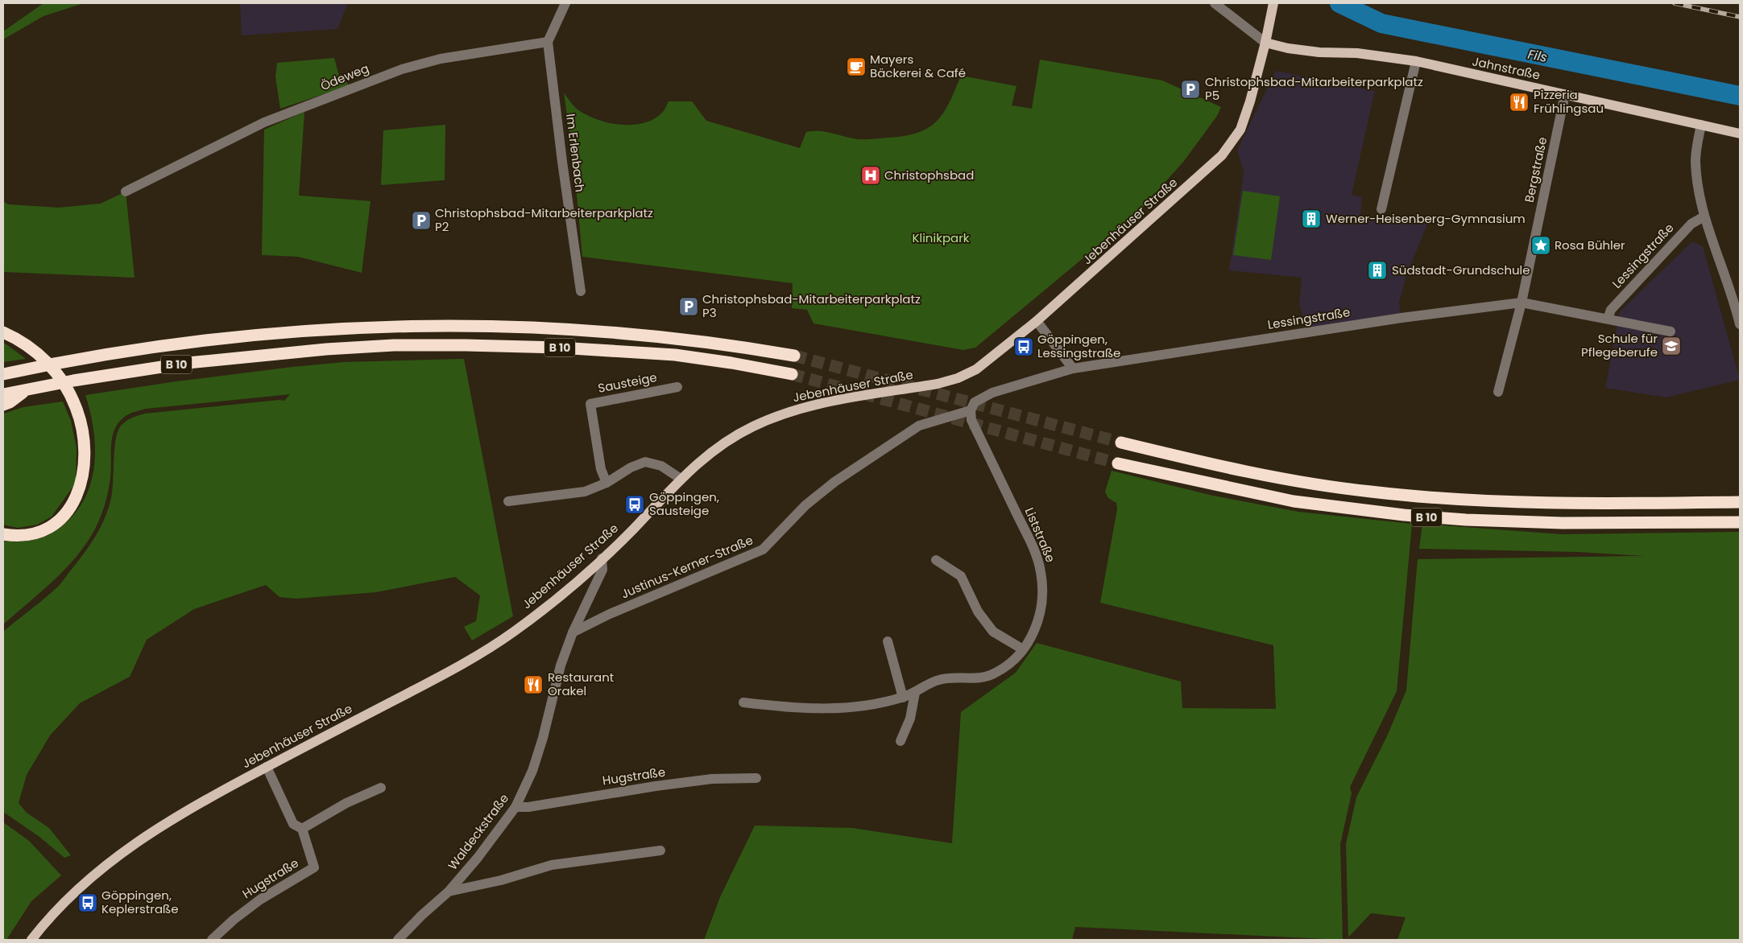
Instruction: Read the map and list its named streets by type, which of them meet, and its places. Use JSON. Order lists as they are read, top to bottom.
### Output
{
  "streets": {
    "highway": ["B 10"],
    "main road": ["Jahnstraße", "Jebenhäuser Straße"],
    "street": [
      "Ödeweg",
      "Im Erlenbach",
      "Bergstraße",
      "Lessingstraße",
      "Sausteige",
      "Liststraße",
      "Justinus-Kerner-Straße",
      "Hugstraße",
      "Waldeckstraße"
    ]
  },
  "crossings": [
    ["Jahnstraße", "Bergstraße"],
    ["Jahnstraße", "Jebenhäuser Straße"],
    ["Ödeweg", "Im Erlenbach"],
    ["Bergstraße", "Lessingstraße"],
    ["Jebenhäuser Straße", "Hugstraße"],
    ["Jebenhäuser Straße", "Waldeckstraße"],
    ["Lessingstraße", "Justinus-Kerner-Straße"],
    ["Liststraße", "Justinus-Kerner-Straße"],
    ["Justinus-Kerner-Straße", "Waldeckstraße"],
    ["Hugstraße", "Waldeckstraße"]
  ],
  "water": ["Fils"],
  "parks": ["Klinikpark"],
  "places": {
    "cafe": ["Mayers Bäckerei & Café"],
    "parking": ["Christophsbad-Mitarbeiterparkplatz P5", "Christophsbad-Mitarbeiterparkplatz P2", "Christophsbad-Mitarbeiterparkplatz P3"],
    "restaurant": ["Pizzeria Frühlingsau", "Restaurant Orakel"],
    "hospital": ["Christophsbad"],
    "building": ["Werner-Heisenberg-Gymnasium", "Südstadt-Grundschule"],
    "place": ["Rosa Bühler"],
    "school or university": ["Schule für Pflegeberufe"],
    "bus stop": ["Göppingen, Lessingstraße", "Göppingen, Sausteige", "Göppingen, Keplerstraße"]
  }
}
